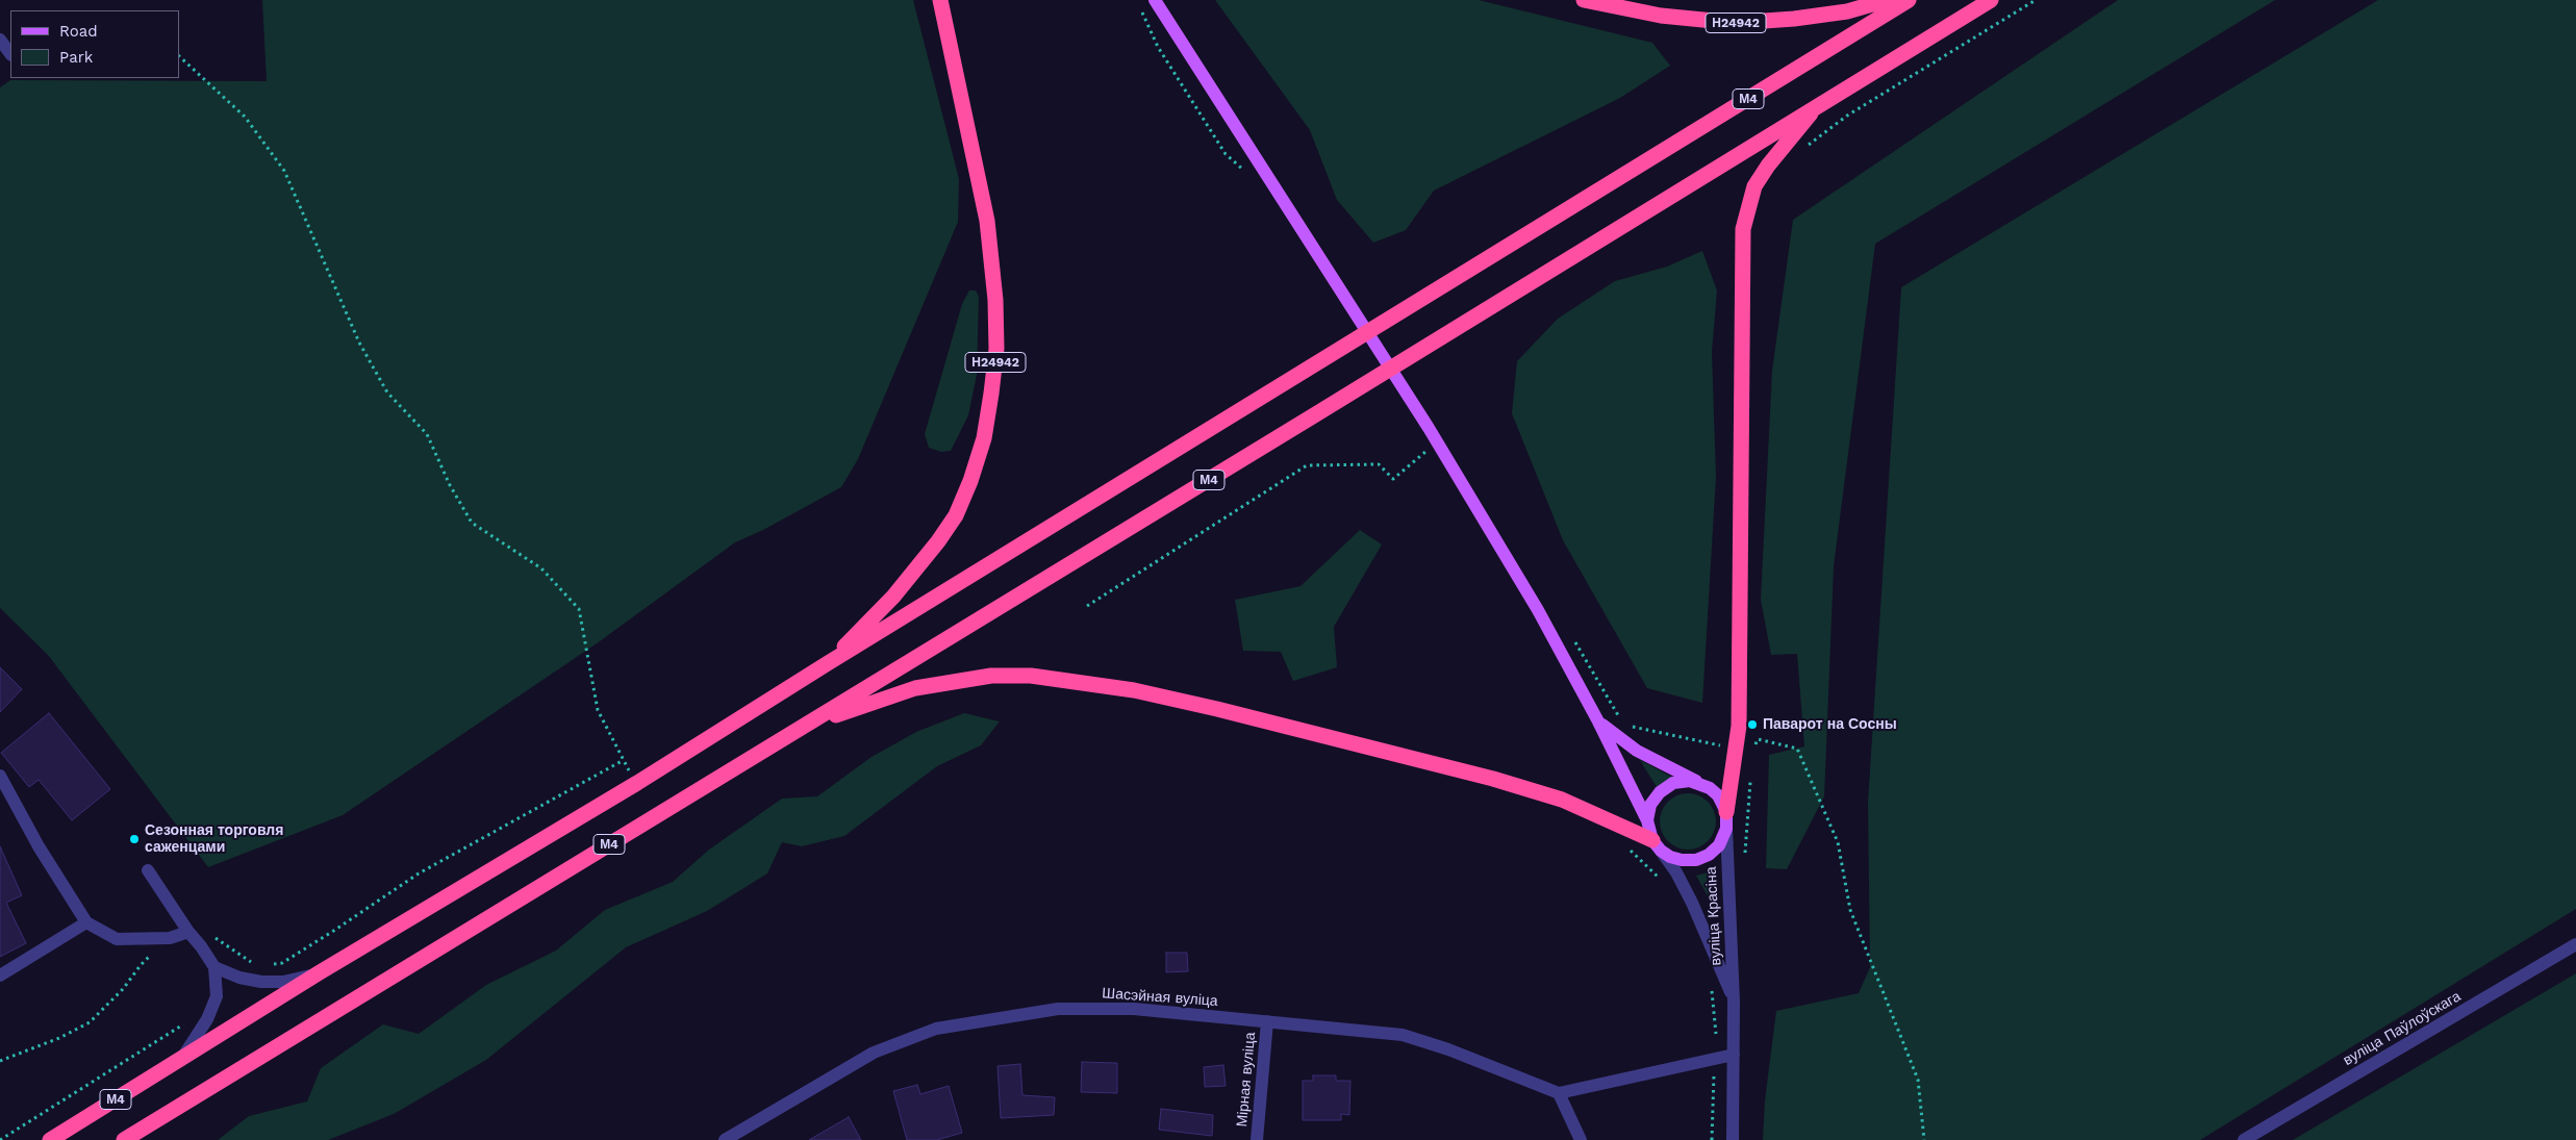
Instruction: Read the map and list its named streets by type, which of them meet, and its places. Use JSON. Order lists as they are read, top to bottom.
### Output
{
  "streets": {
    "highway": ["Н24942", "М4"],
    "street": [
      "вуліца Красіна",
      "Шасэйная вуліца",
      "вуліца Паўлоўскага",
      "Мірная вуліца"
    ]
  },
  "crossings": [
    ["Н24942", "М4"],
    ["Шасэйная вуліца", "Мірная вуліца"]
  ],
  "places": ["Паварот на Сосны", "Сезонная торговля саженцами"],
  "legend": ["Road", "Park"]
}
